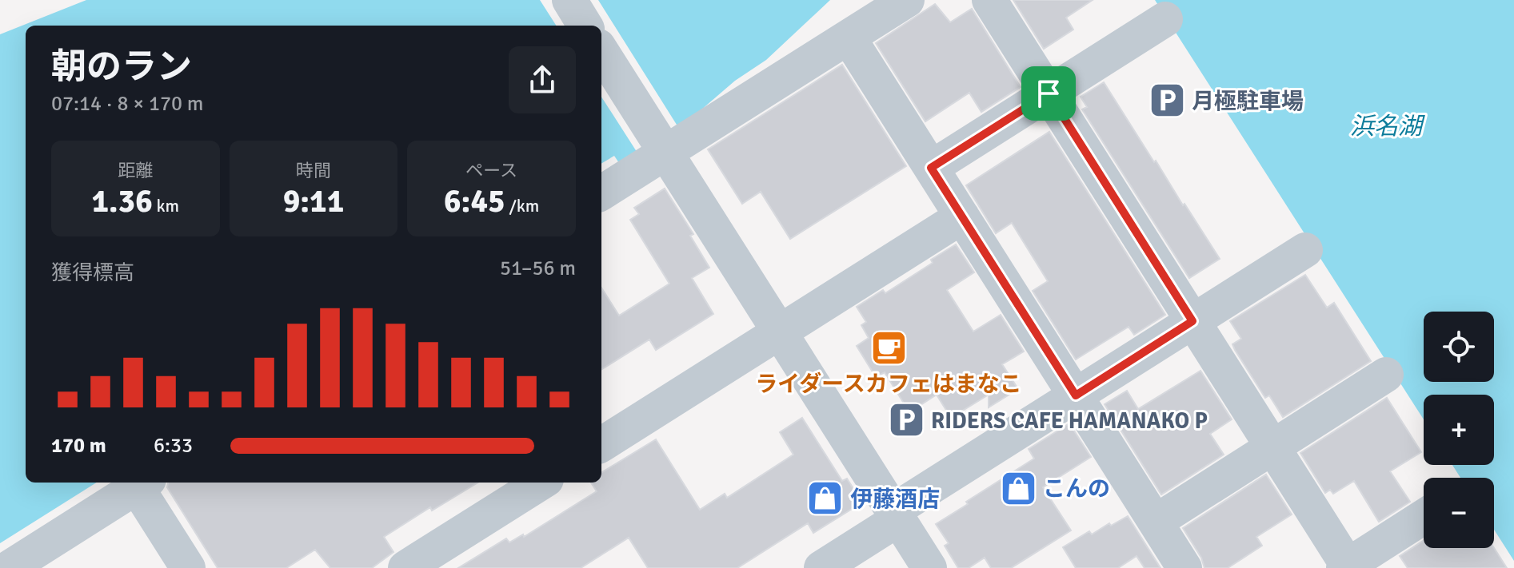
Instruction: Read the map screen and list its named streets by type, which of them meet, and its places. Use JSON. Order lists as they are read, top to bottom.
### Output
{
  "water": ["浜名湖"],
  "places": {
    "parking": ["月極駐車場", "RIDERS CAFE HAMANAKO P"],
    "cafe": ["ライダースカフェはまなこ"],
    "shop": ["こんの", "伊藤酒店"]
  },
  "page": {
    "heading": ["朝のラン", "07:14 · 8 × 170 m"],
    "stats": [
      ["距離", "1.36 km"],
      ["時間", "9:11"],
      ["ペース", "6:45 /km"]
    ],
    "chart": ["獲得標高", "51–56 m"],
    "map_buttons": ["+", "−"],
    "list": [
      {
        "name": "170 m",
        "note": "6:33"
      }
    ]
  }
}
